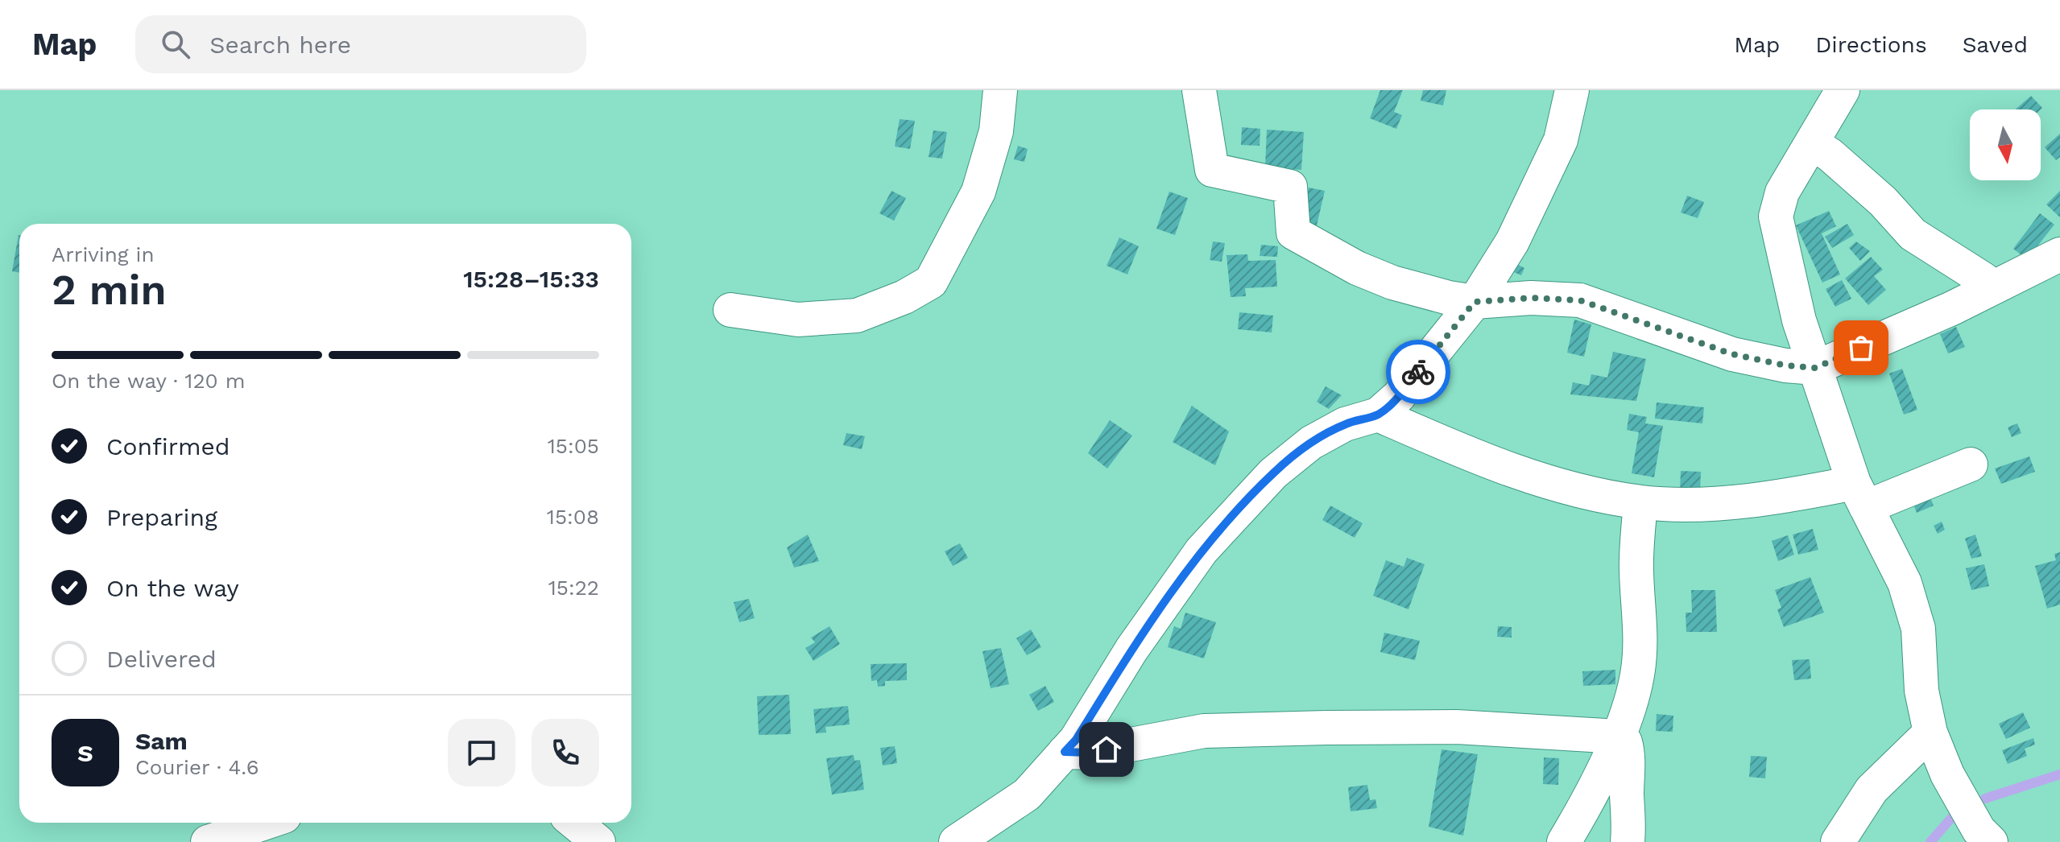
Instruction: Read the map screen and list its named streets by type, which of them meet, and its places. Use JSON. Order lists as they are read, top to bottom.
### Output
{
  "north": "bottom",
  "page": {
    "header": "Map",
    "search": "Search here",
    "nav": ["Map", "Directions", "Saved"],
    "heading": ["2 min", "Arriving in", "15:28–15:33"],
    "panel": ["Sam", "Courier · 4.6"],
    "bar": "On the way · 120 m",
    "list": [
      ["Confirmed", "15:05"],
      ["Preparing", "15:08"],
      ["On the way", "15:22"],
      "Delivered"
    ],
    "round": "S"
  }
}
